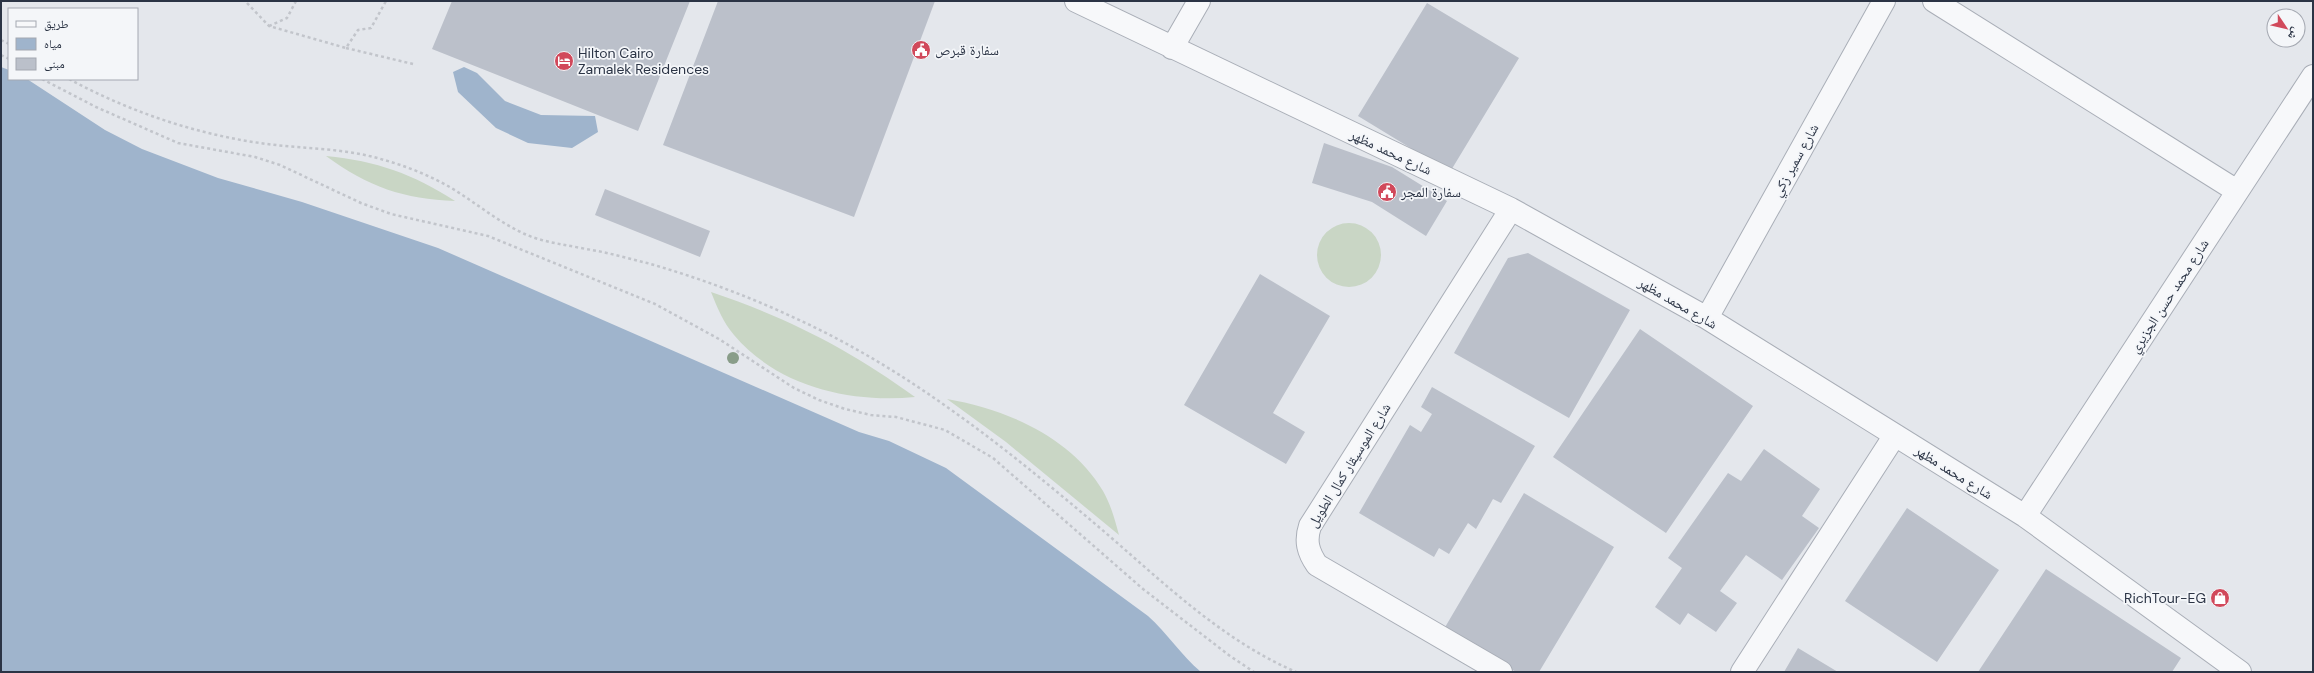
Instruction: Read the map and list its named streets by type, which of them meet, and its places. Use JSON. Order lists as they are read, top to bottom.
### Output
{
  "streets": {
    "street": [
      "شارع محمد مظهر",
      "شارع سمير زكي",
      "شارع محمد حسن الجزيري",
      "شارع الموسيقار كمال الطويل"
    ]
  },
  "crossings": [
    ["شارع محمد مظهر", "شارع سمير زكي"],
    ["شارع محمد مظهر", "شارع محمد حسن الجزيري"],
    ["شارع محمد مظهر", "شارع الموسيقار كمال الطويل"]
  ],
  "places": {
    "public building": ["سفارة قبرص", "سفارة المجر"],
    "hotel": ["Hilton Cairo Zamalek Residences"],
    "shop": ["RichTour-EG"]
  },
  "legend": ["طريق", "مياه", "مبنى"],
  "north": "bottom right"
}
